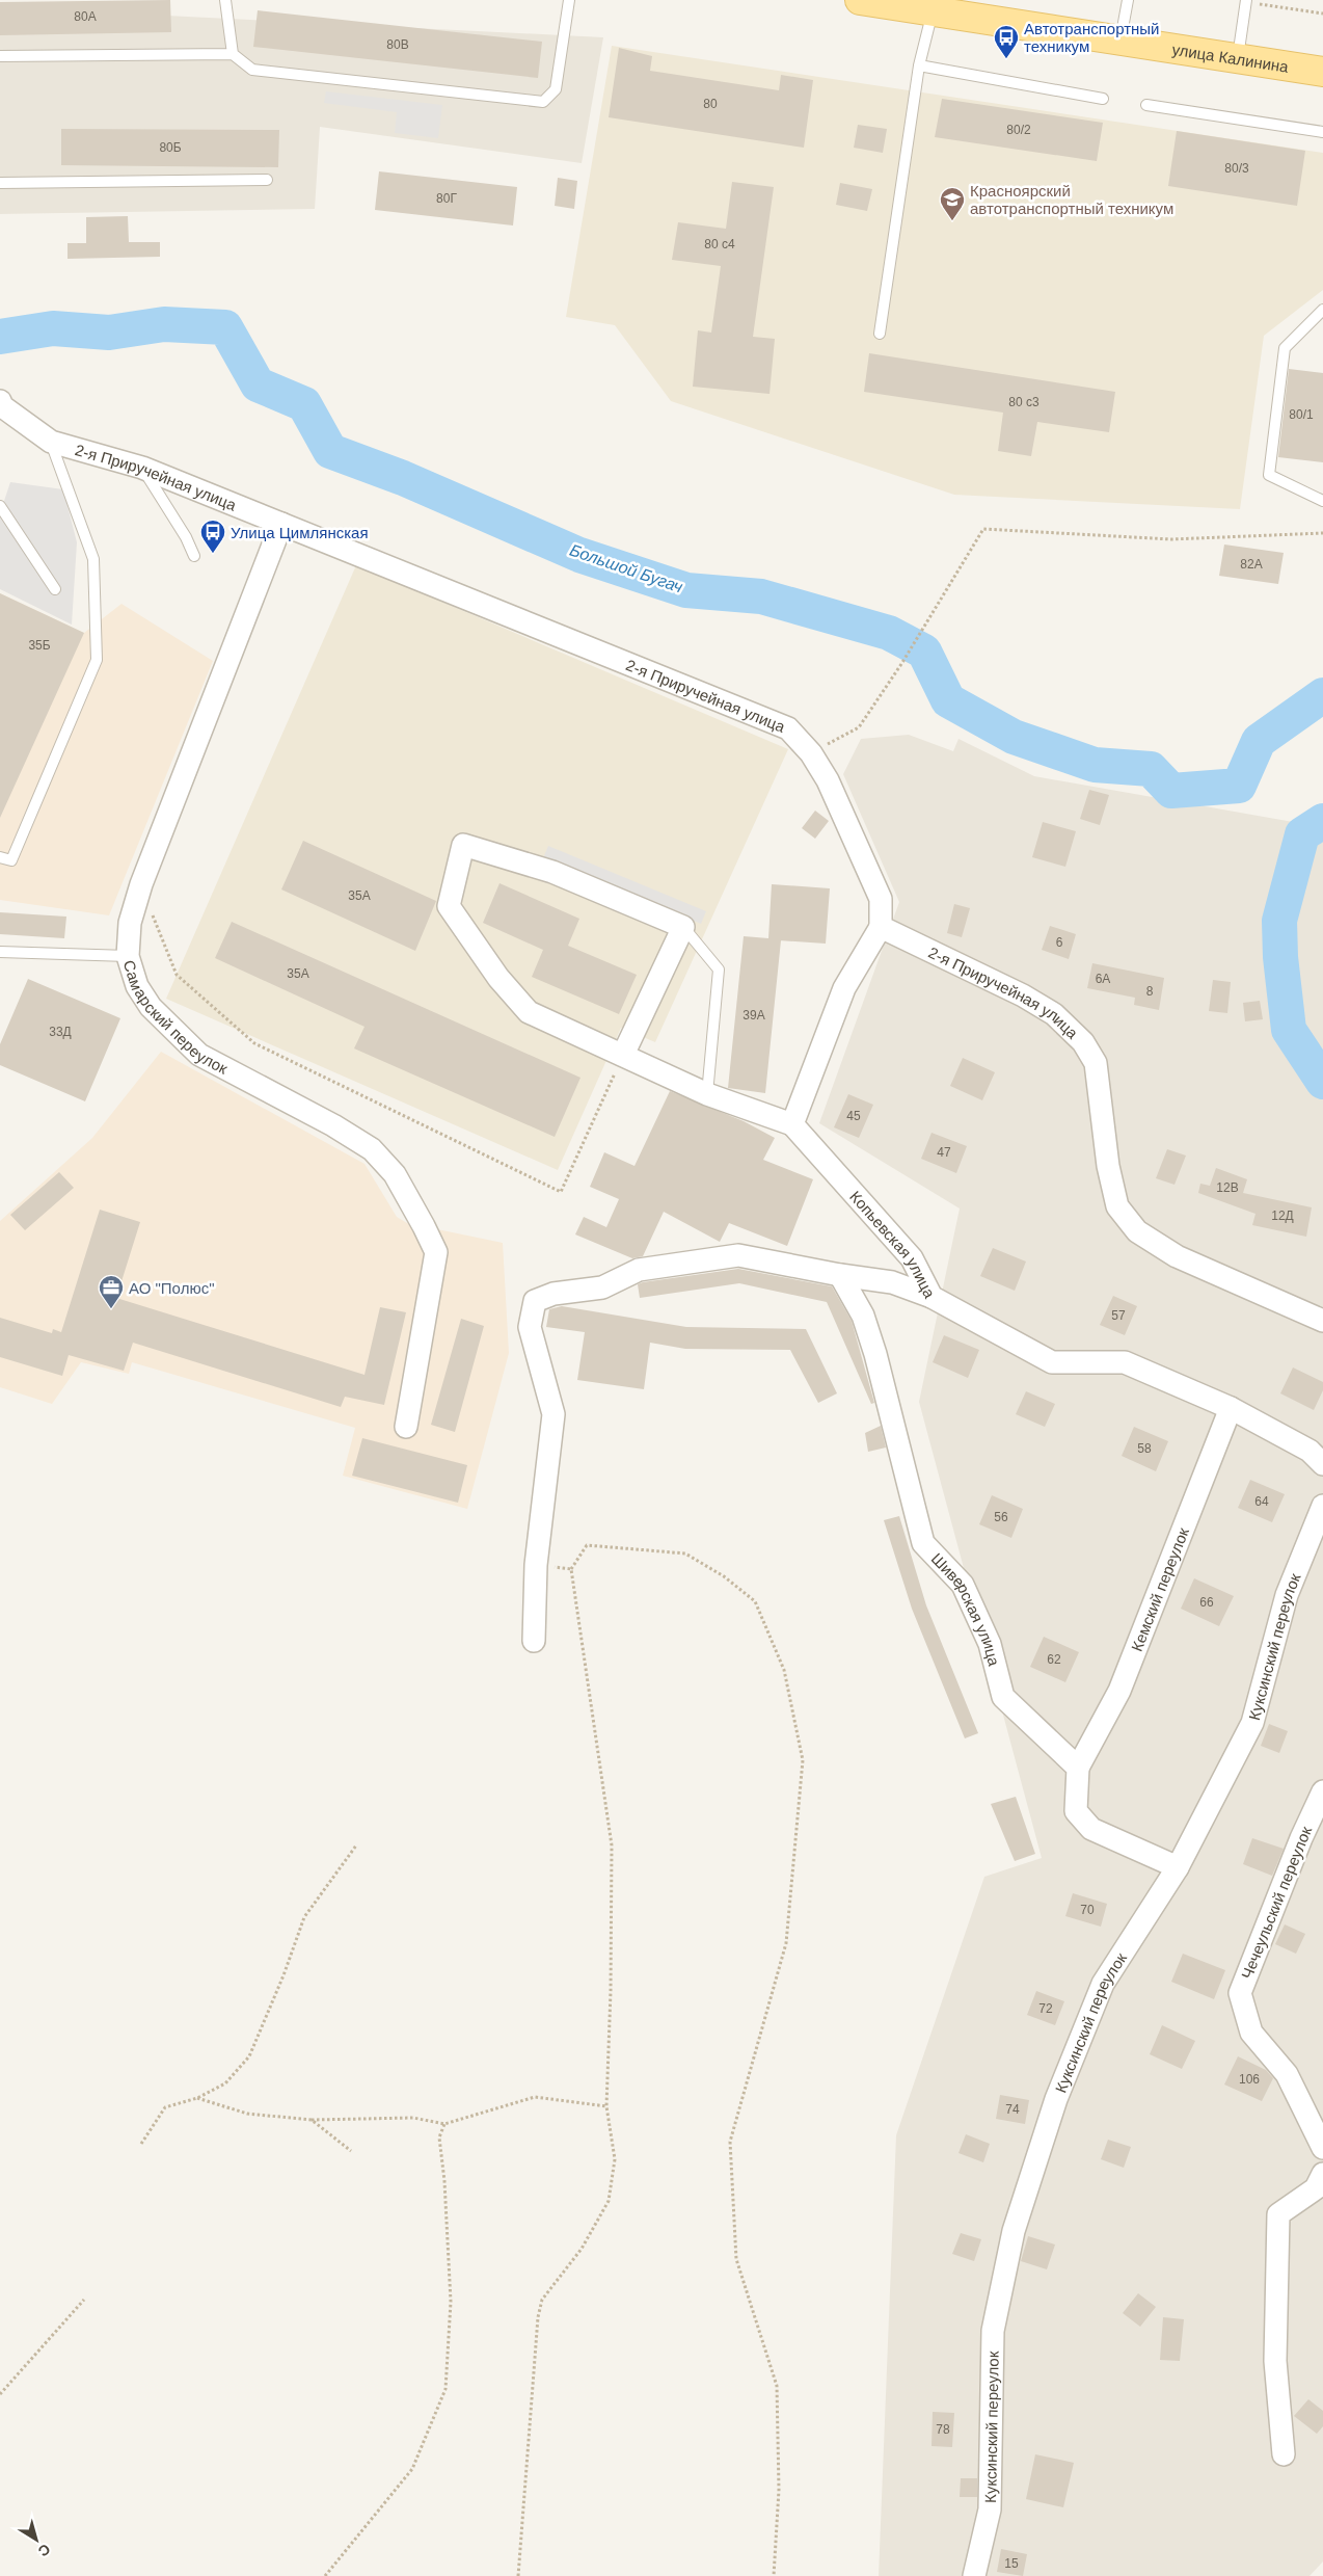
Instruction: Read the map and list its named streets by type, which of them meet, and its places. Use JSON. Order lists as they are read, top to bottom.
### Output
{
  "streets": {
    "main road": ["улица Калинина"],
    "street": [
      "2-я Приручейная улица",
      "Самарский переулок",
      "Копьевская улица",
      "Кемский переулок",
      "Шиверская улица",
      "Куксинский переулок",
      "Чечеульский переулок"
    ]
  },
  "crossings": [
    ["2-я Приручейная улица", "Самарский переулок"],
    ["Копьевская улица", "Кемский переулок"],
    ["Кемский переулок", "Шиверская улица"]
  ],
  "water": ["Большой Бугач"],
  "places": {
    "bus stop": ["Автотранспортный техникум", "Улица Цимлянская"],
    "school or university": ["Красноярский автотранспортный техникум"],
    "office": ["АО \"Полюс\""]
  },
  "house_numbers": [
    "80А",
    "80В",
    "80",
    "80/2",
    "80Б",
    "80/3",
    "80Г",
    "80 с4",
    "80 с3",
    "80/1",
    "82А",
    "35Б",
    "35А",
    "6",
    "35А",
    "6А",
    "8",
    "39А",
    "33Д",
    "45",
    "47",
    "12В",
    "12Д",
    "57",
    "58",
    "64",
    "56",
    "66",
    "62",
    "70",
    "72",
    "106",
    "74",
    "78",
    "15"
  ],
  "north": "bottom right"
}
